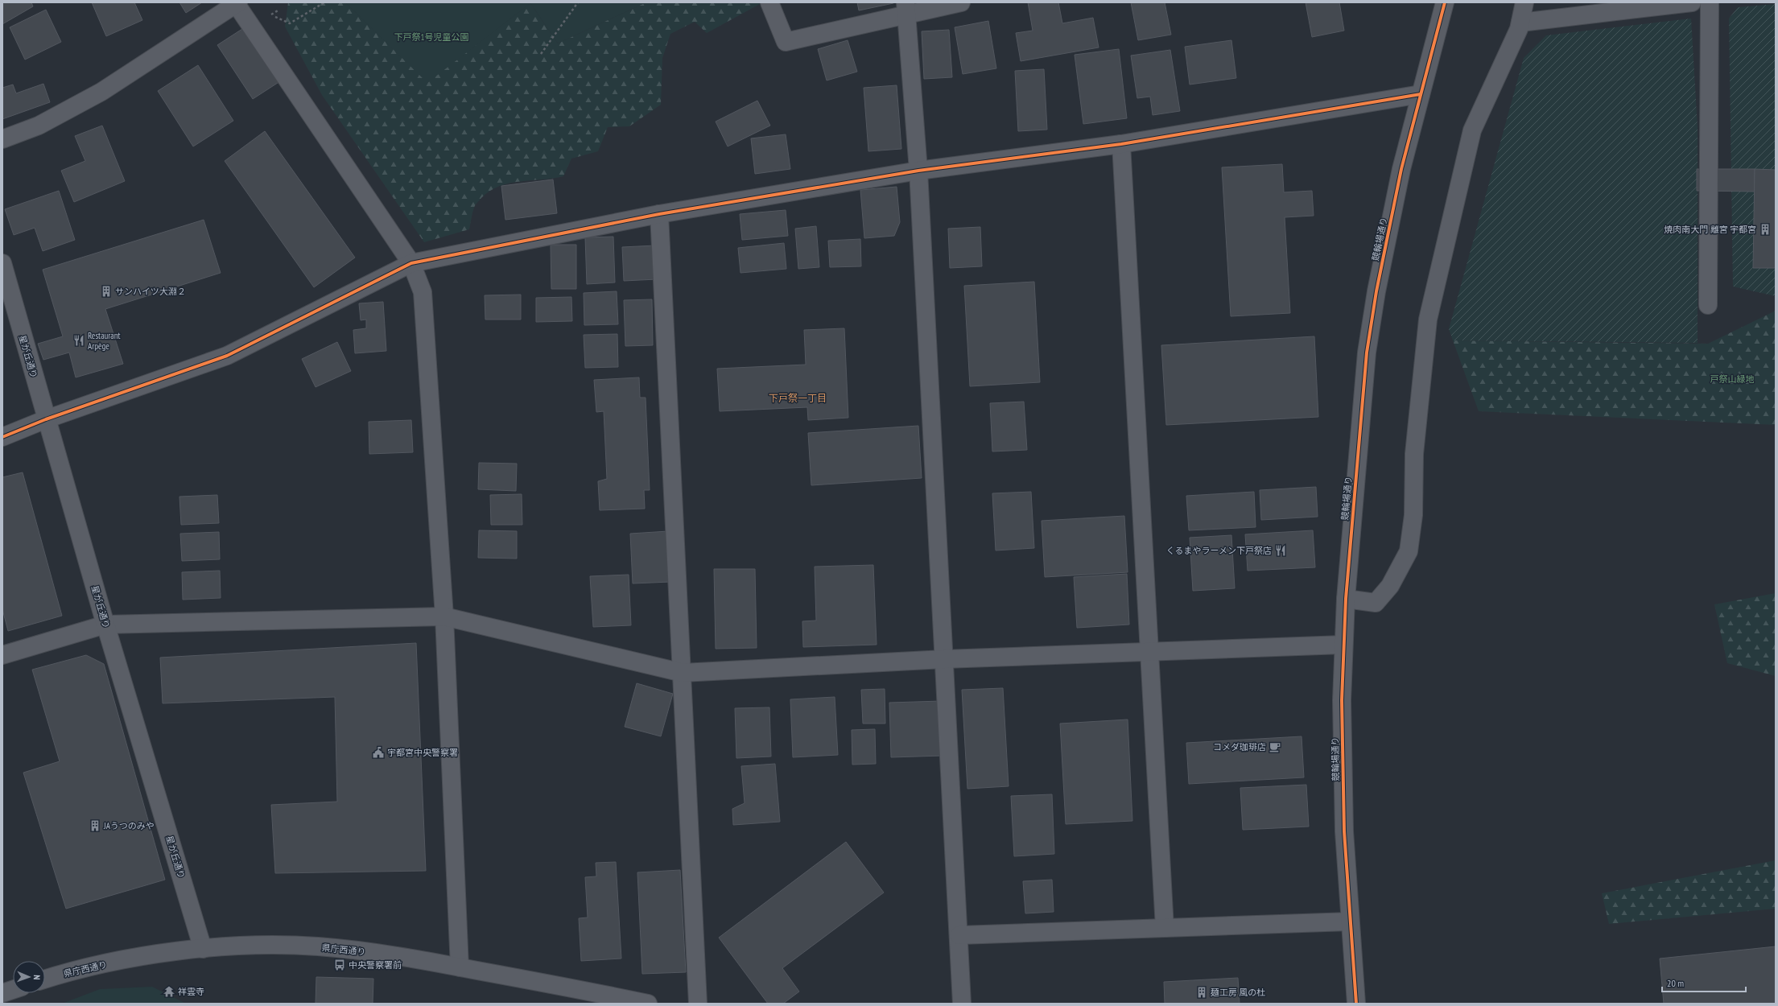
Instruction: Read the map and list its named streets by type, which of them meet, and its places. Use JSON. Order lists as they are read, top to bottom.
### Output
{
  "streets": {
    "street": ["競輪場通り", "星が丘通り", "県庁西通り"]
  },
  "crossings": [
    ["星が丘通り", "県庁西通り"]
  ],
  "districts": ["下戸祭一丁目"],
  "parks": ["下戸祭1号児童公園", "戸祭山緑地"],
  "places": {
    "building": [
      "焼肉南大門 離宮 宇都宮",
      "サンハイツ大淵２",
      "JAうつのみや",
      "麺工房 風の杜"
    ],
    "restaurant": ["Restaurant Arpège", "くるまやラーメン下戸祭店"],
    "cafe": ["コメダ珈琲店"],
    "public building": ["宇都宮中央警察署"],
    "bus stop": ["中央警察署前"],
    "temple": ["祥雲寺"]
  },
  "scale_bar": "20 m",
  "north": "right"
}
